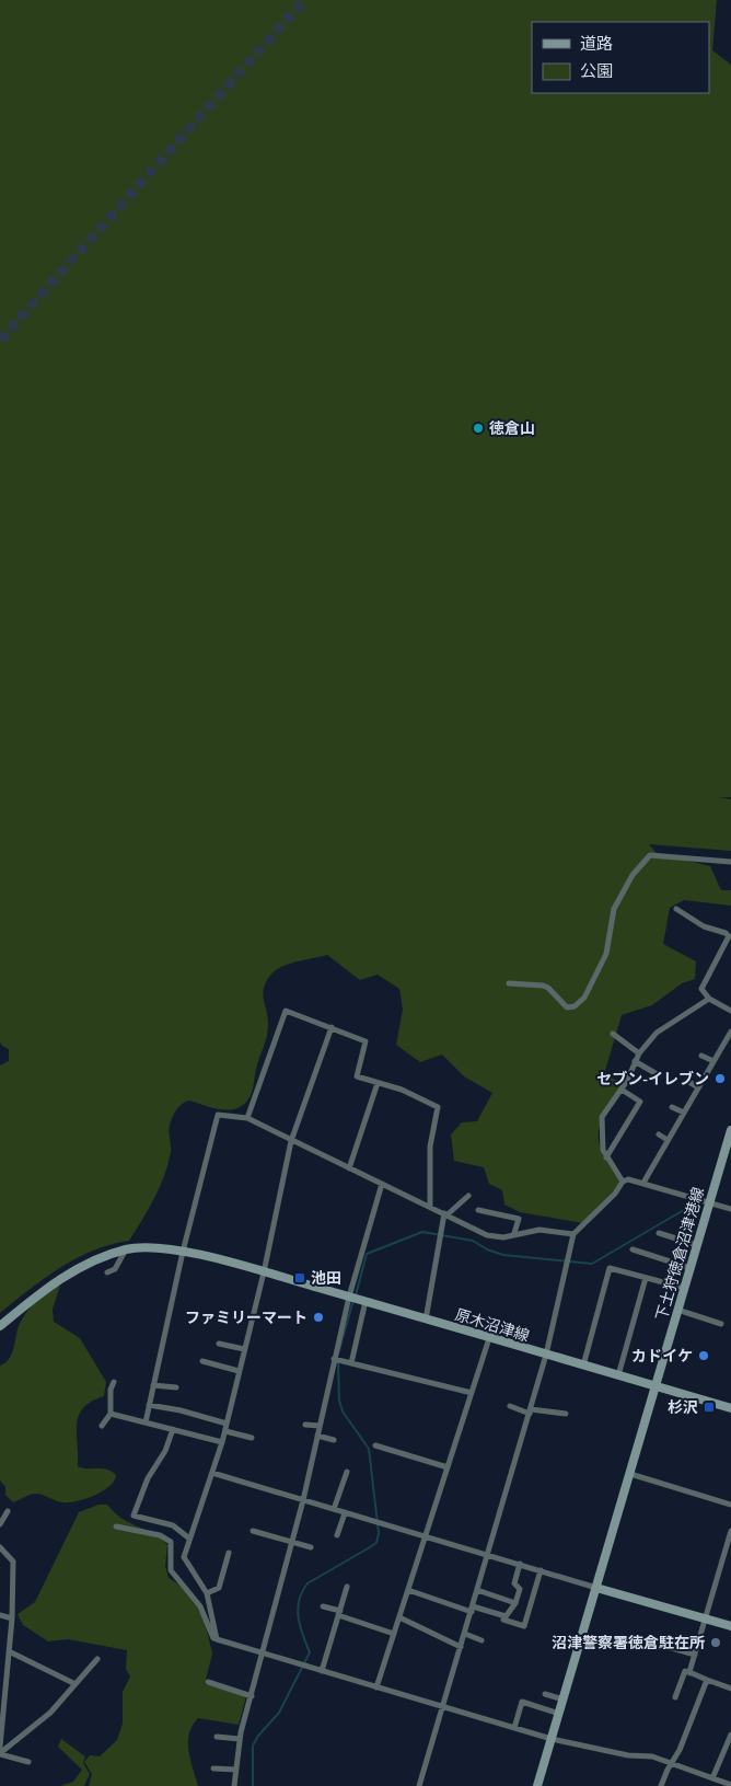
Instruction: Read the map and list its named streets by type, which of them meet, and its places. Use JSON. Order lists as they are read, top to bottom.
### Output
{
  "streets": {
    "main road": ["下土狩徳倉沼津港線", "原木沼津線"]
  },
  "crossings": [
    ["下土狩徳倉沼津港線", "原木沼津線"]
  ],
  "places": {
    "other": [
      "徳倉山",
      "セブン-イレブン",
      "ファミリーマート",
      "カドイケ",
      "沼津警察署徳倉駐在所"
    ],
    "transit": ["池田", "杉沢"]
  },
  "legend": ["道路", "公園"]
}
